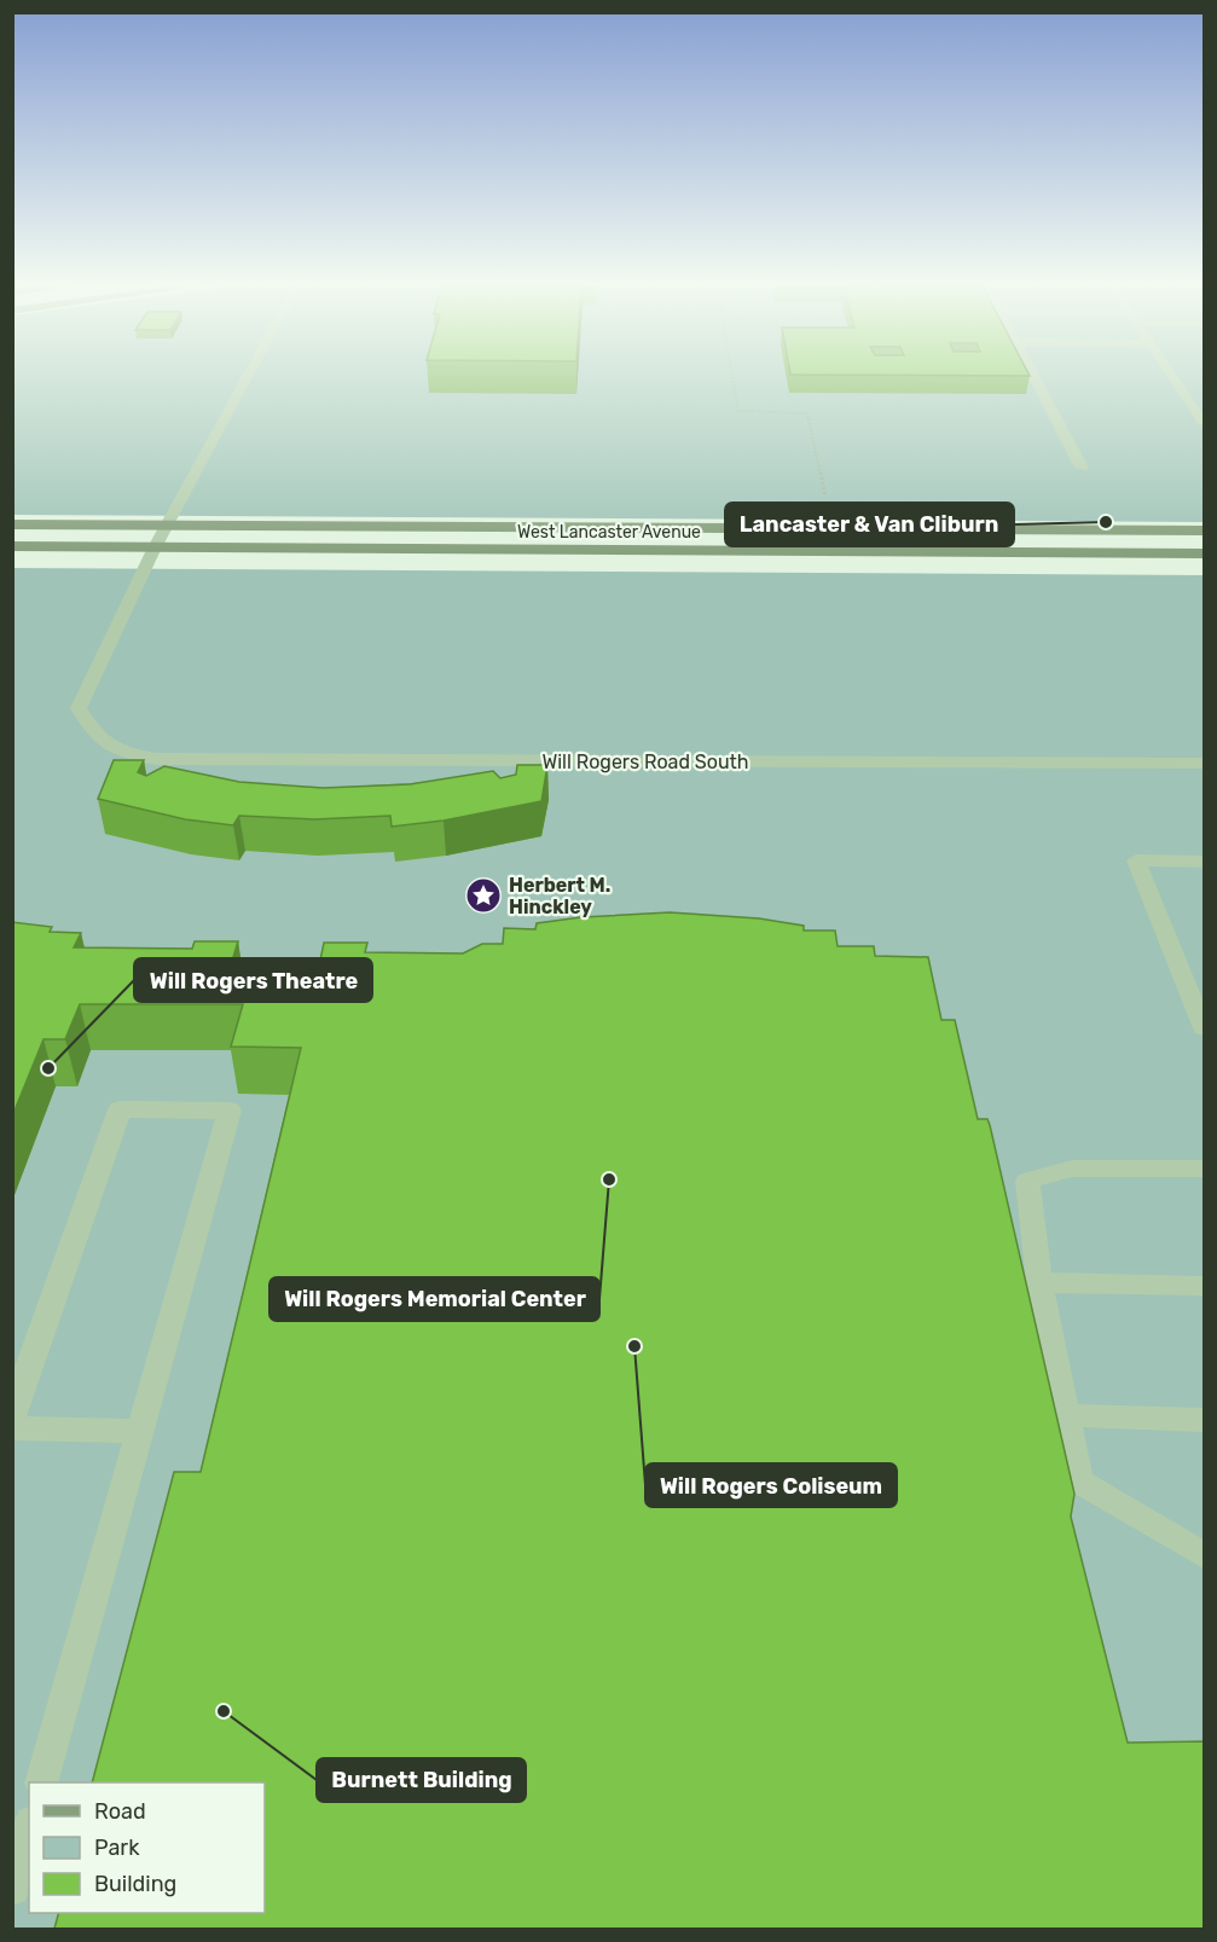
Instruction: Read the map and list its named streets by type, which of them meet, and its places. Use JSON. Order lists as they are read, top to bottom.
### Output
{
  "streets": {
    "main road": ["West Lancaster Avenue"],
    "street": ["Will Rogers Road South"]
  },
  "crossings": [
    ["West Lancaster Avenue", "Will Rogers Road South"]
  ],
  "places": {
    "other": [
      "Lancaster & Van Cliburn",
      "Will Rogers Theatre",
      "Will Rogers Memorial Center",
      "Will Rogers Coliseum",
      "Burnett Building"
    ],
    "place": ["Herbert M. Hinckley"]
  },
  "legend": ["Road", "Park", "Building"]
}
